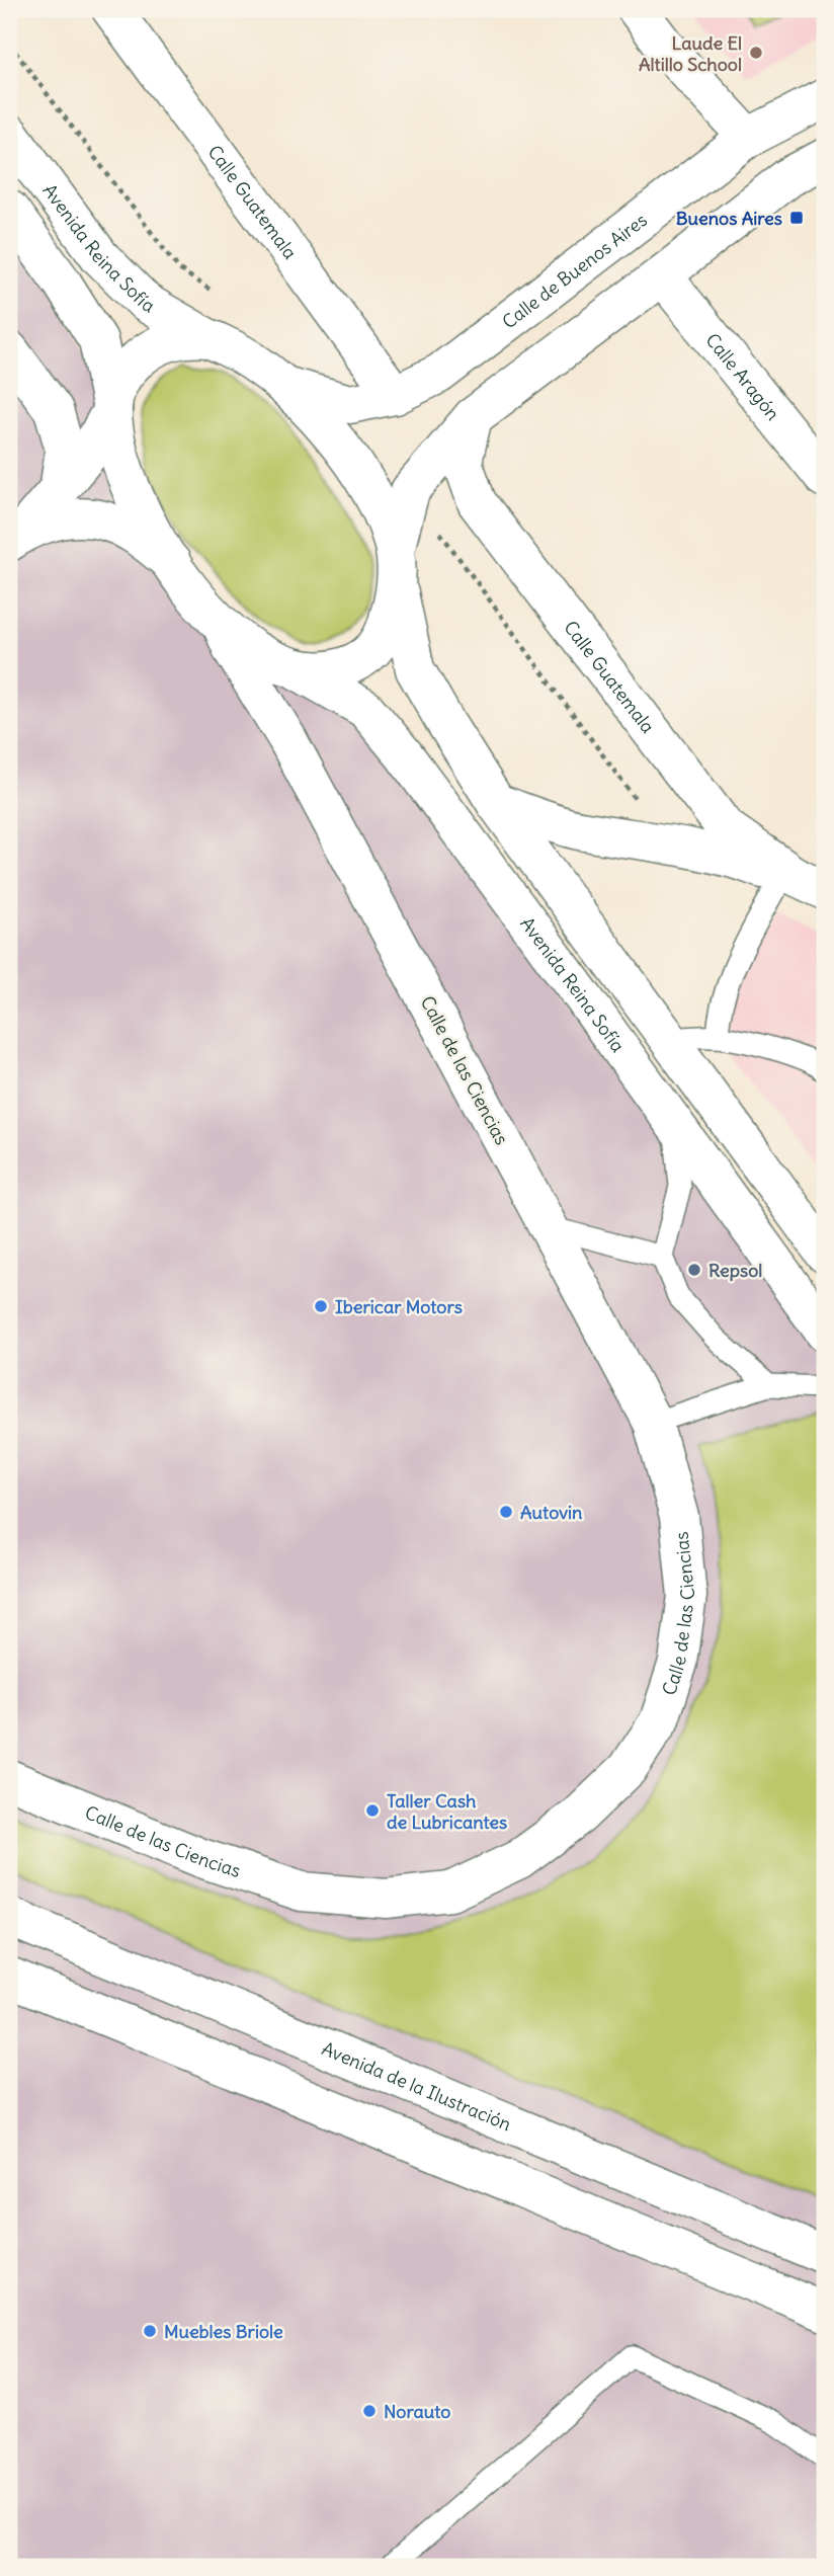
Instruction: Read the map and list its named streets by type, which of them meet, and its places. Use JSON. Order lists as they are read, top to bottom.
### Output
{
  "streets": {
    "street": [
      "Calle Guatemala",
      "Avenida Reina Sofía",
      "Calle de Buenos Aires",
      "Calle Aragón",
      "Calle de las Ciencias",
      "Avenida de la Ilustración"
    ]
  },
  "crossings": [
    ["Calle Guatemala", "Calle de Buenos Aires"],
    ["Avenida Reina Sofía", "Calle de Buenos Aires"],
    ["Avenida Reina Sofía", "Calle de las Ciencias"]
  ],
  "places": {
    "other": [
      "Laude El Altillo School",
      "Repsol",
      "Ibericar Motors",
      "Autovin",
      "Taller Cash de Lubricantes",
      "Muebles Briole",
      "Norauto"
    ],
    "transit": ["Buenos Aires"]
  }
}
